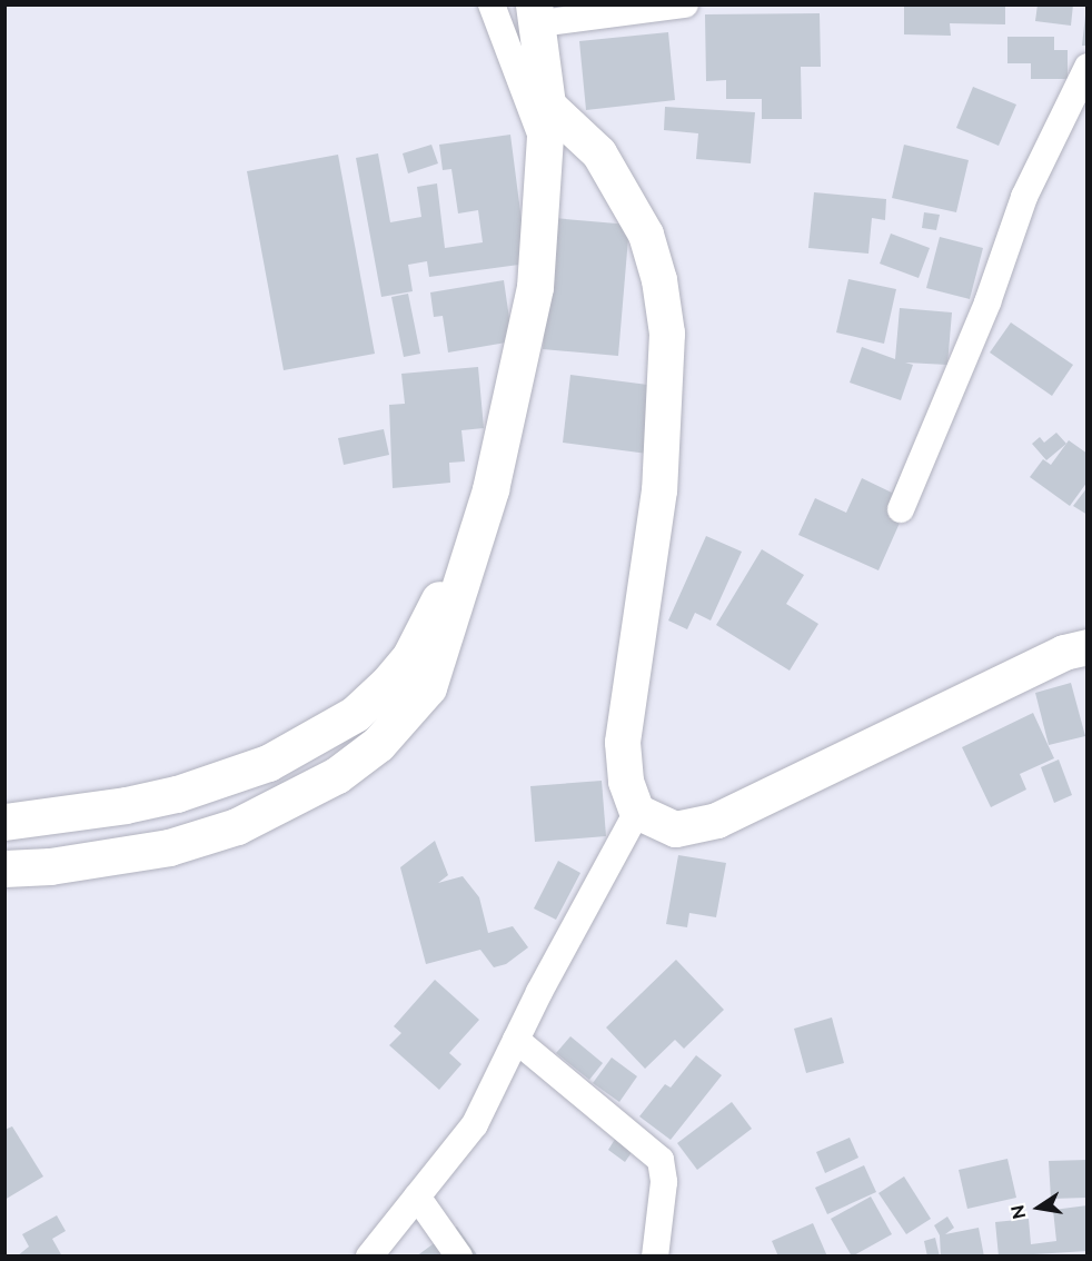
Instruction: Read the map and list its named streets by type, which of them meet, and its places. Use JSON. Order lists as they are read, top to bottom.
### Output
{
  "north": "left"
}
